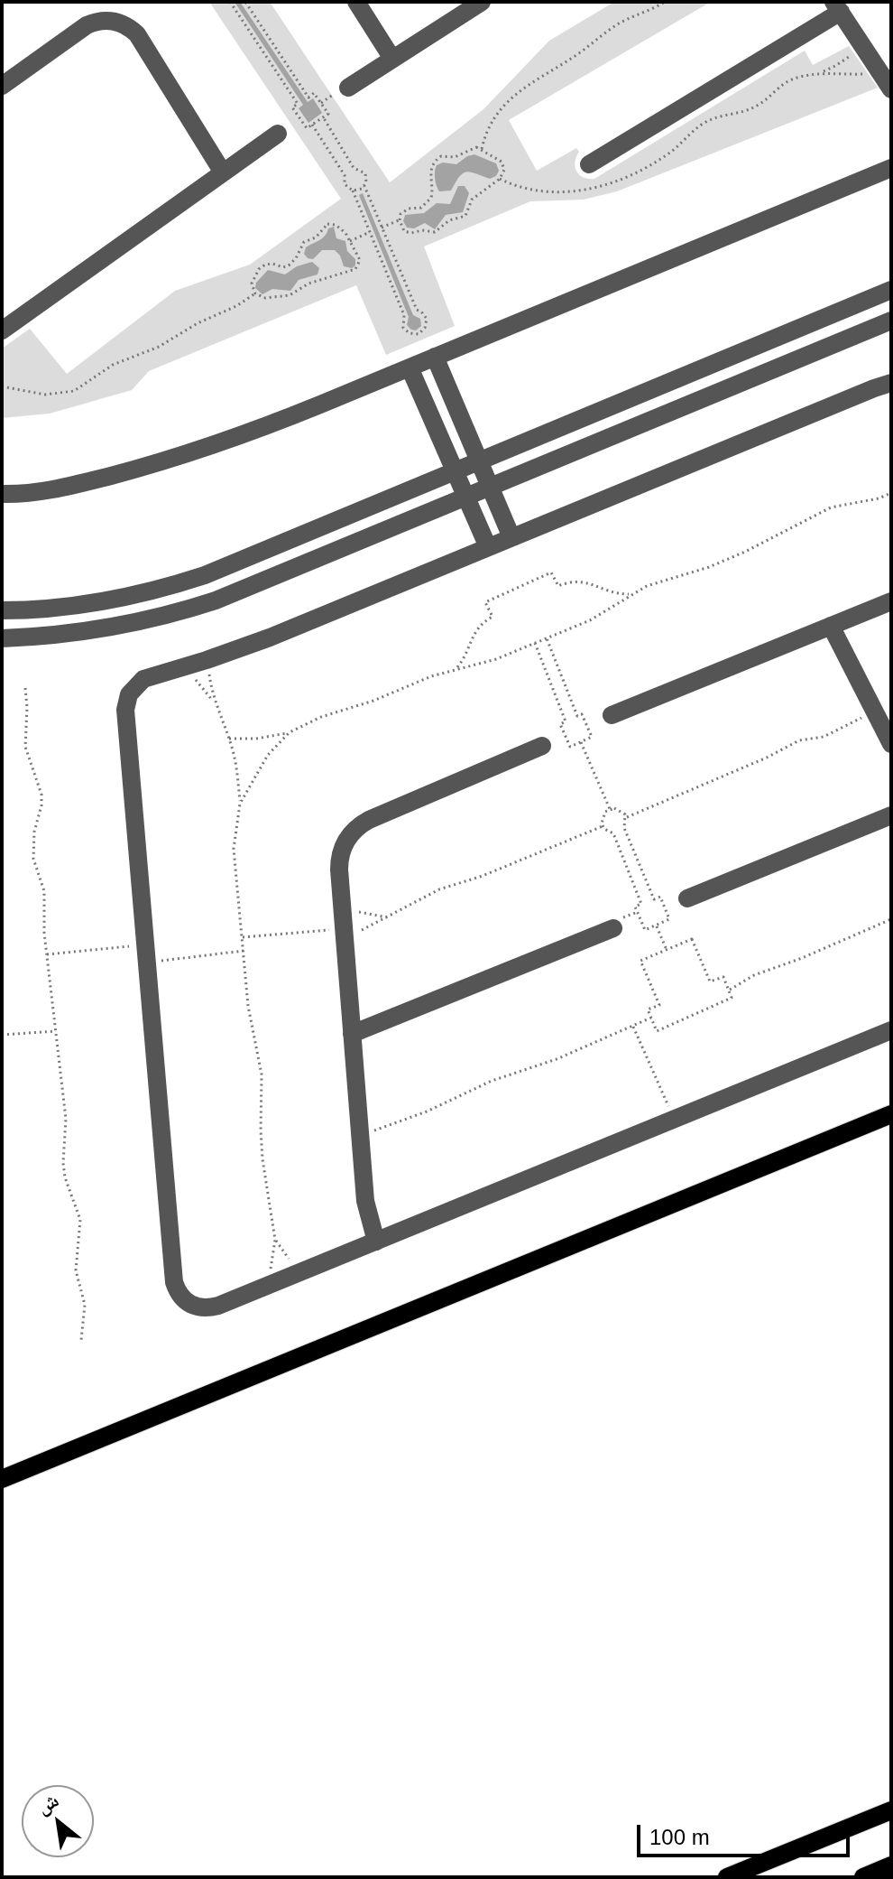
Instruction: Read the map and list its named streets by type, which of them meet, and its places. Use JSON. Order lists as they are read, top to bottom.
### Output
{
  "scale_bar": "100 m",
  "north": "top left"
}
